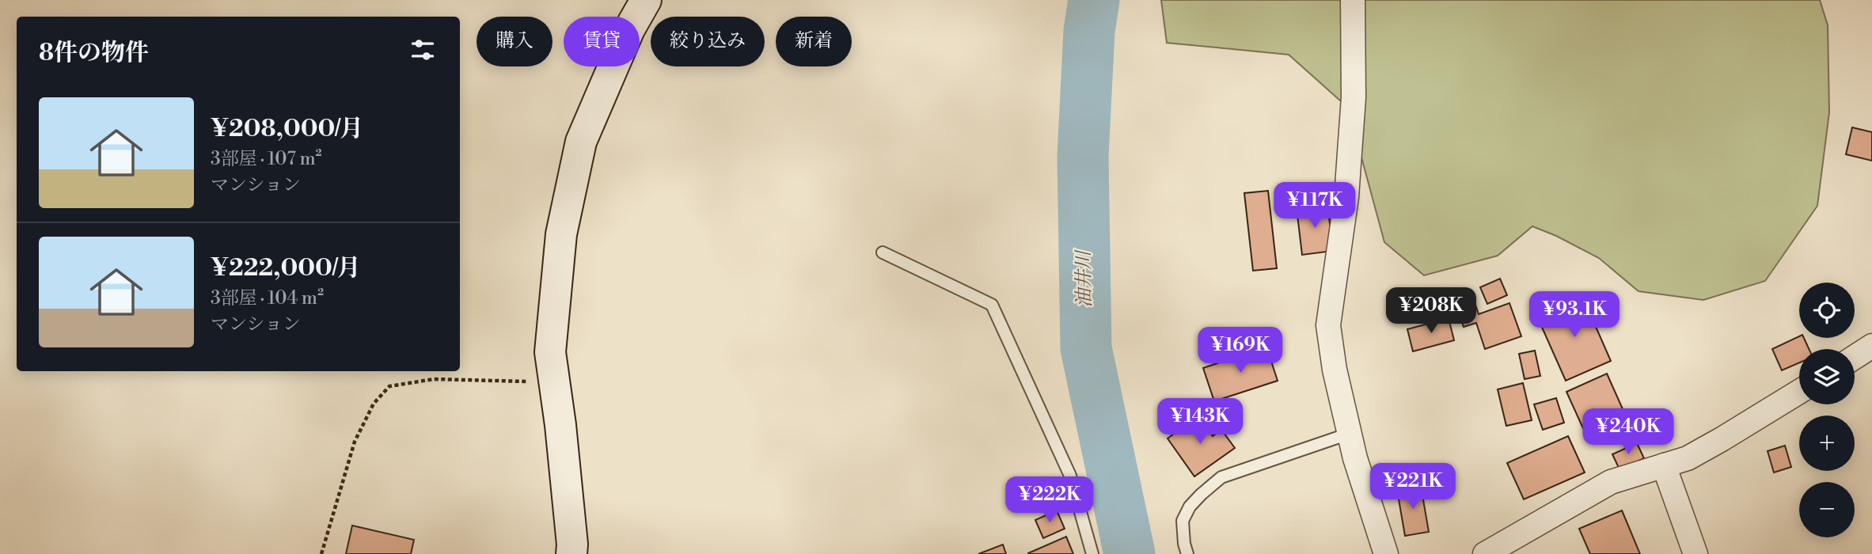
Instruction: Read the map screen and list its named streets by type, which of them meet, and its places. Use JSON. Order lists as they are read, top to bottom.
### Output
{
  "water": ["油井川"],
  "page": {
    "chip": [
      "購入",
      "賃貸",
      "絞り込み",
      "新着"
    ],
    "heading": "8件の物件",
    "list": [
      {
        "name": "¥208,000/月",
        "note": "3部屋 · 107 m² · マンション"
      },
      {
        "name": "¥222,000/月",
        "note": "3部屋 · 104 m² · マンション"
      }
    ],
    "price": [
      "¥117K",
      "¥208K",
      "¥93.1K",
      "¥169K",
      "¥143K",
      "¥240K",
      "¥221K",
      "¥222K"
    ],
    "map_buttons": ["+", "−"]
  }
}
